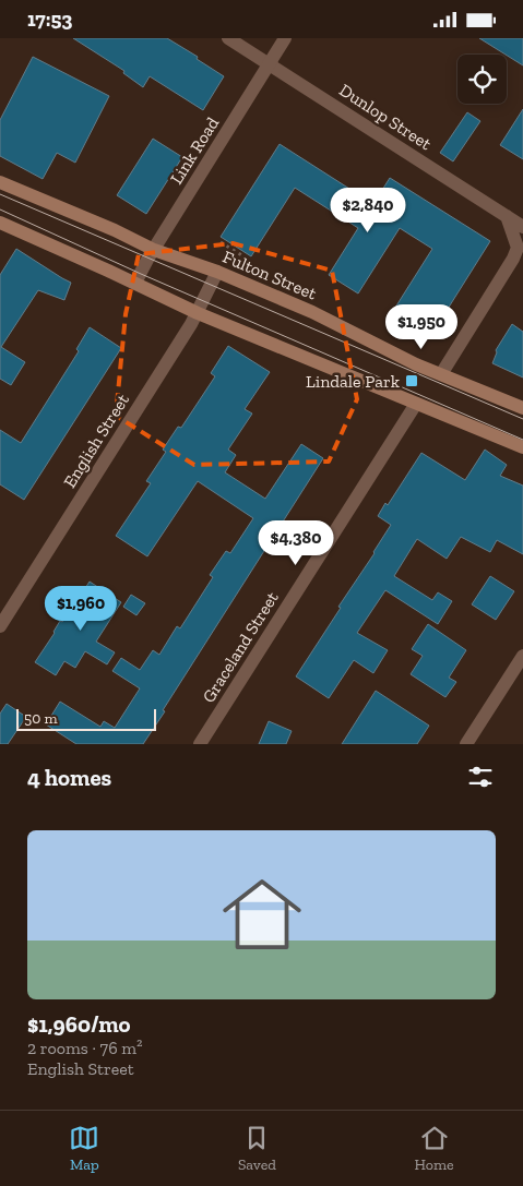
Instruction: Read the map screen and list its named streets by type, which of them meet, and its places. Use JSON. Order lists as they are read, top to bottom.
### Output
{
  "streets": {
    "main road": ["Fulton Street"],
    "street": [
      "Dunlop Street",
      "Link Road",
      "English Street",
      "Graceland Street"
    ]
  },
  "crossings": [
    ["Dunlop Street", "Link Road"],
    ["Link Road", "Fulton Street"],
    ["Fulton Street", "English Street"]
  ],
  "places": {
    "transit": ["Lindale Park"]
  },
  "scale_bar": "50 m",
  "page": {
    "status": "17:53",
    "price": [
      "$2,840",
      "$1,950",
      "$4,380",
      "$1,960"
    ],
    "scale": "50 m",
    "heading": "4 homes",
    "list": [
      {
        "name": "$1,960/mo",
        "note": "2 rooms · 76 m² · English Street"
      }
    ],
    "tabs": ["Map", "Saved", "Home"]
  }
}
